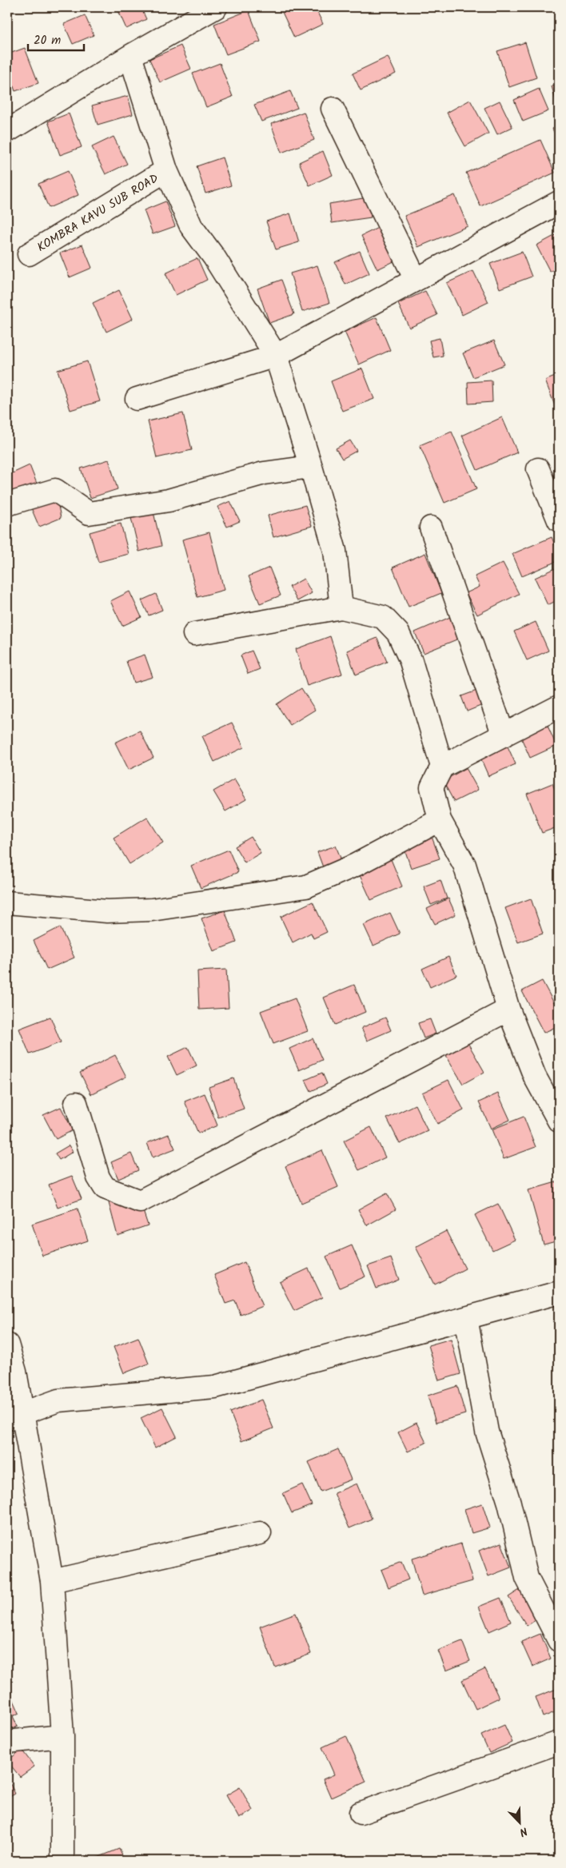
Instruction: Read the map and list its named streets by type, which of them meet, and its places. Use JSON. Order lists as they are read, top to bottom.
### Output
{
  "streets": {
    "street": ["KOMBRA KAVU SUB ROAD"]
  },
  "scale_bar": "20 m",
  "north": "bottom right"
}
